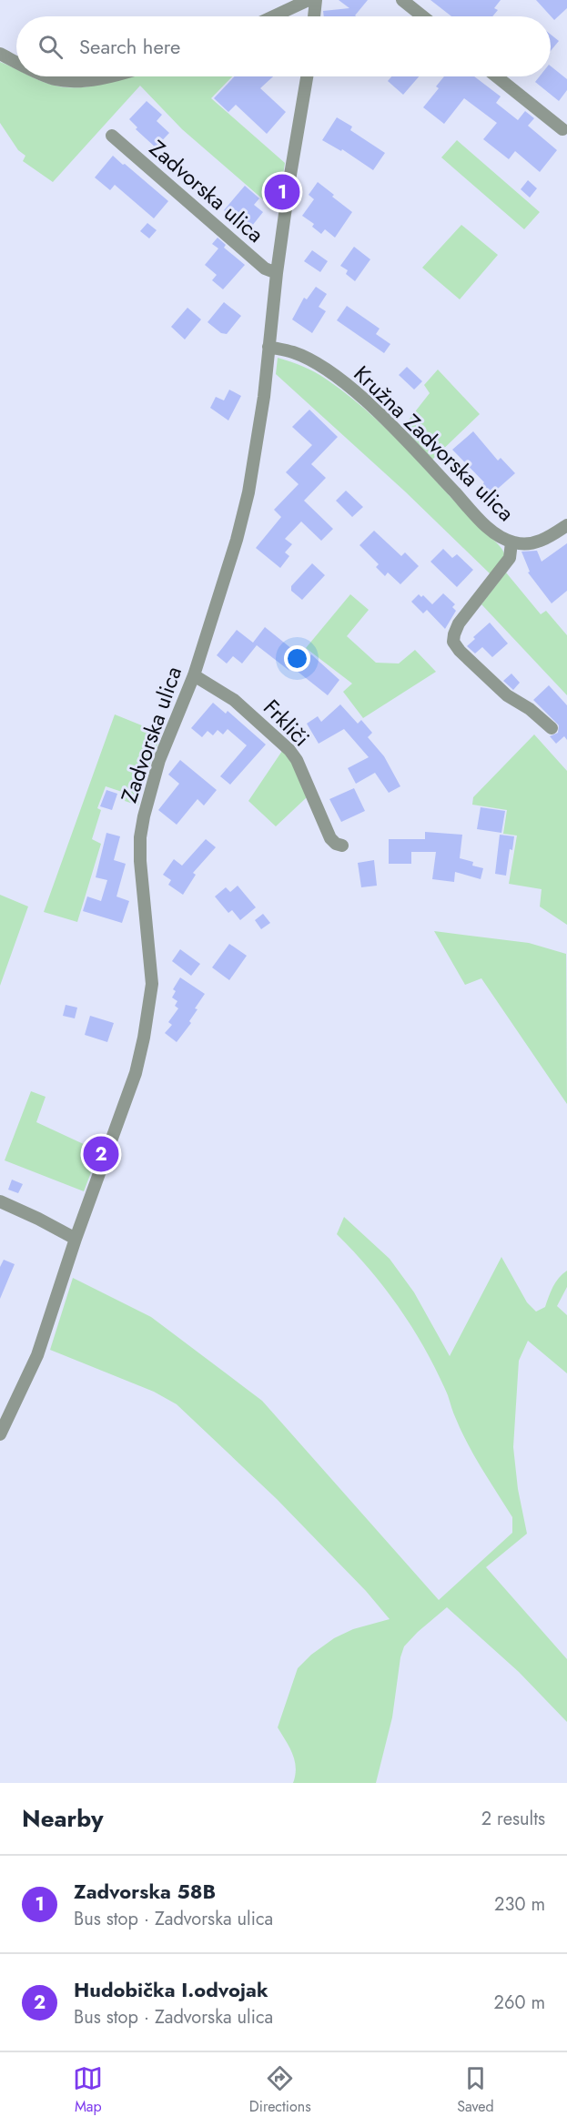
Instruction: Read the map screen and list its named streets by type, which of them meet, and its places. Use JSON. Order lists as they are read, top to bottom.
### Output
{
  "streets": {
    "street": ["Zadvorska ulica", "Kružna Zadvorska ulica", "Frkliči"]
  },
  "crossings": [
    ["Zadvorska ulica", "Kružna Zadvorska ulica"],
    ["Zadvorska ulica", "Frkliči"]
  ],
  "page": {
    "search": "Search here",
    "pins": ["1", "2"],
    "heading": ["Nearby", "2 results"],
    "list": [
      {
        "mark": "1",
        "name": "Zadvorska 58B",
        "note": "Bus stop · Zadvorska ulica",
        "value": "230 m"
      },
      {
        "mark": "2",
        "name": "Hudobička I.odvojak",
        "note": "Bus stop · Zadvorska ulica",
        "value": "260 m"
      }
    ],
    "nav": ["Map", "Directions", "Saved"]
  }
}
